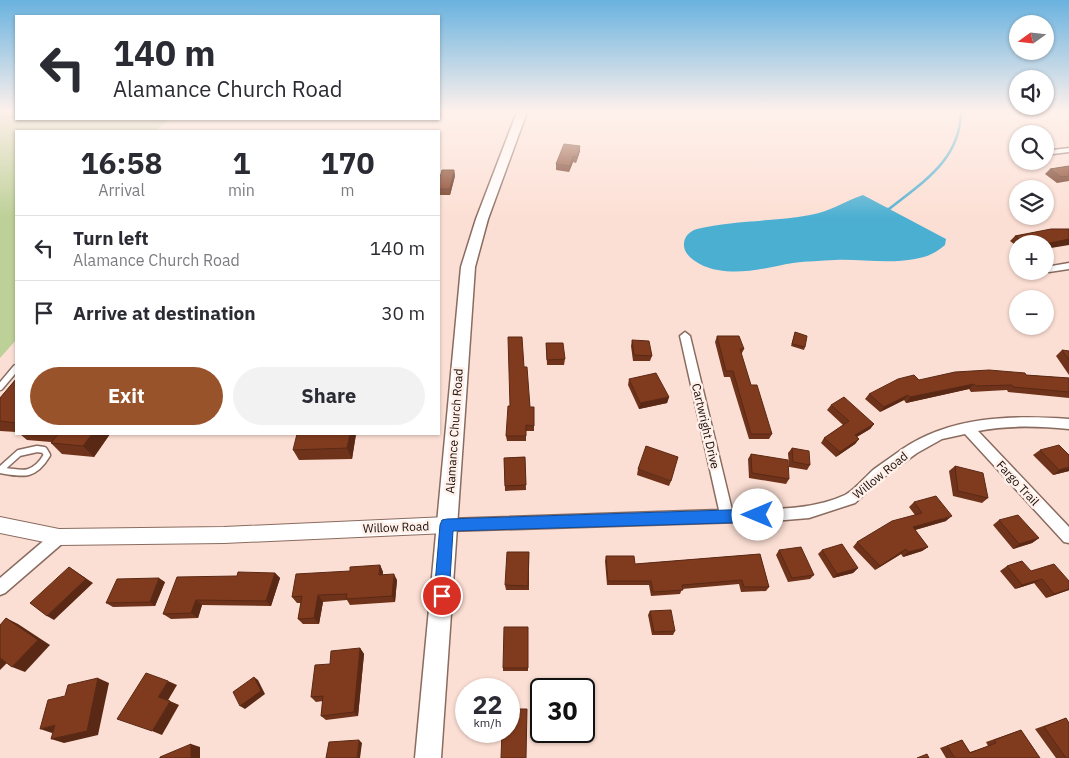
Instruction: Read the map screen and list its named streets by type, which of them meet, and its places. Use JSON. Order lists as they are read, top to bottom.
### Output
{
  "streets": {
    "main road": ["Alamance Church Road"],
    "street": ["Cartwright Drive", "Willow Road", "Fargo Trail"]
  },
  "crossings": [
    ["Cartwright Drive", "Willow Road"],
    ["Alamance Church Road", "Willow Road"],
    ["Willow Road", "Fargo Trail"]
  ],
  "north": "left",
  "page": {
    "map_buttons": ["+", "−"],
    "turn": ["140 m", "Alamance Church Road"],
    "eta": [
      "16:58",
      "Arrival",
      "1",
      "min",
      "170",
      "m"
    ],
    "list": [
      {
        "name": "Turn left",
        "note": "Alamance Church Road",
        "value": "140 m"
      },
      {
        "name": "Arrive at destination",
        "value": "30 m"
      }
    ],
    "buttons": ["Exit", "Share"],
    "speed": "22 km/h",
    "limit": "30"
  }
}
